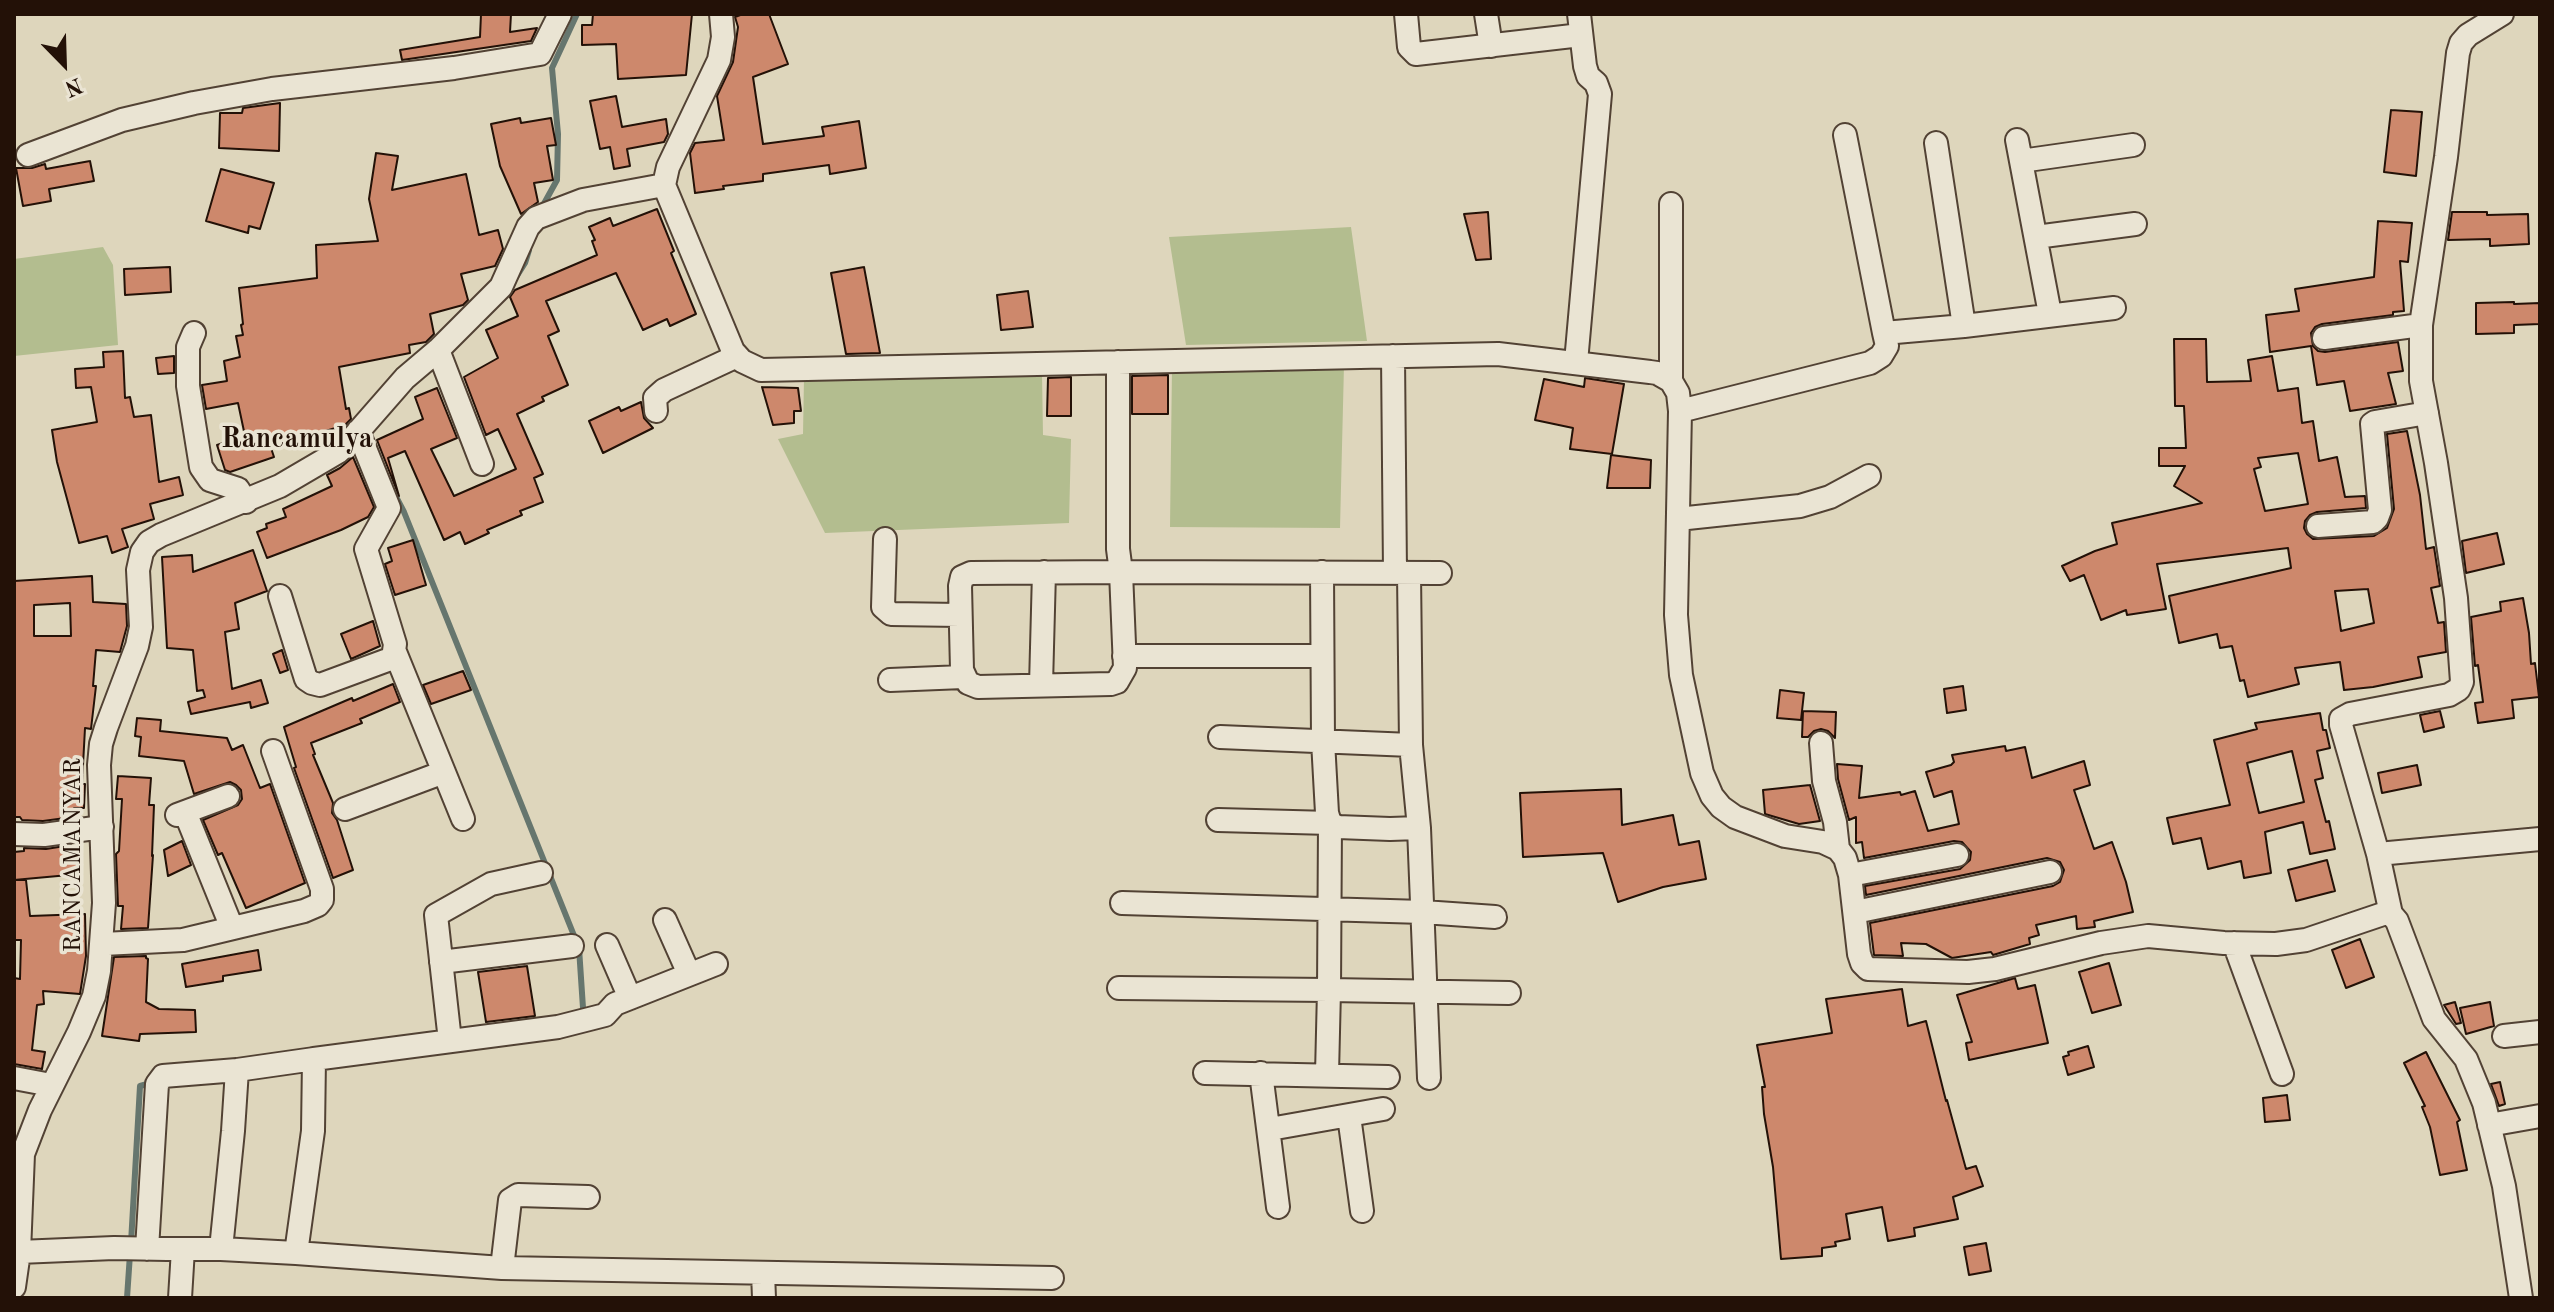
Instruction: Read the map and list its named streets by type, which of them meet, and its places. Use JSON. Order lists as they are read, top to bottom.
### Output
{
  "streets": {
    "street": ["RANCAMANYAR"]
  },
  "districts": ["Rancamulya"],
  "north": "bottom right"
}
